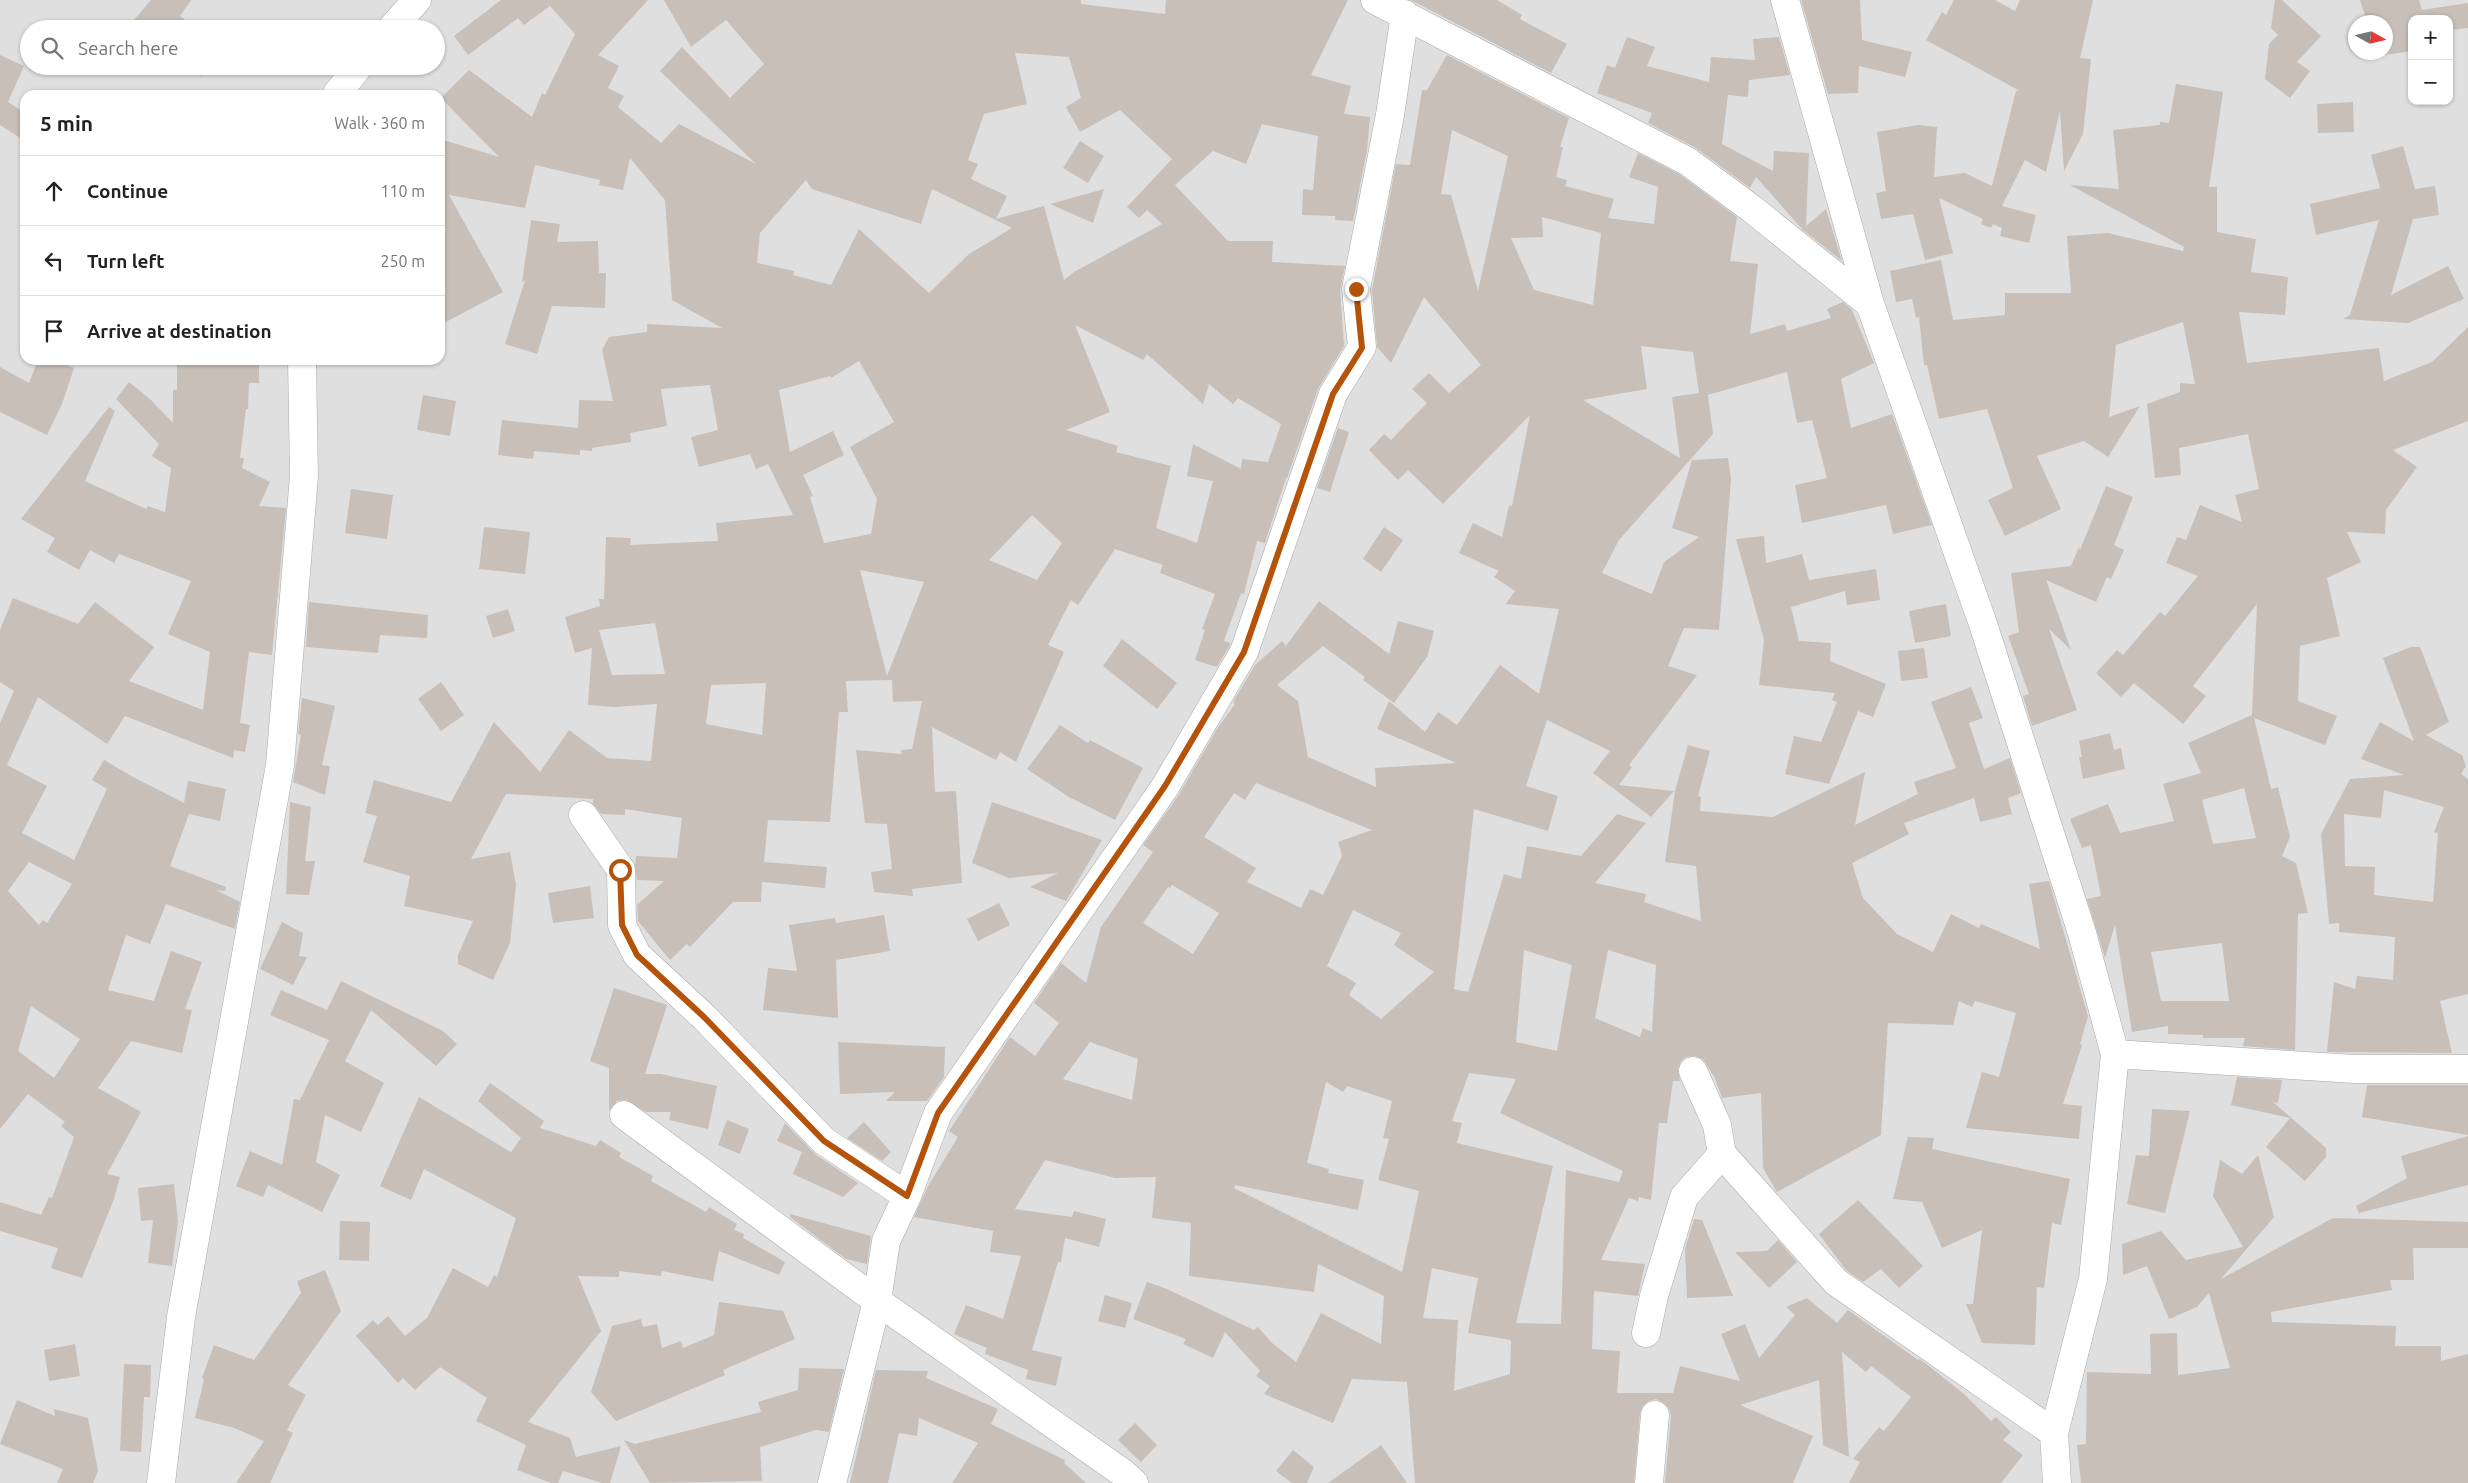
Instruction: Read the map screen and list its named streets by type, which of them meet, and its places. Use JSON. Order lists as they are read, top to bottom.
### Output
{
  "north": "right",
  "page": {
    "map_buttons": ["+", "−"],
    "search": "Search here",
    "heading": ["5 min", "Walk · 360 m"],
    "list": [
      ["Continue", "110 m"],
      ["Turn left", "250 m"],
      "Arrive at destination"
    ]
  }
}
